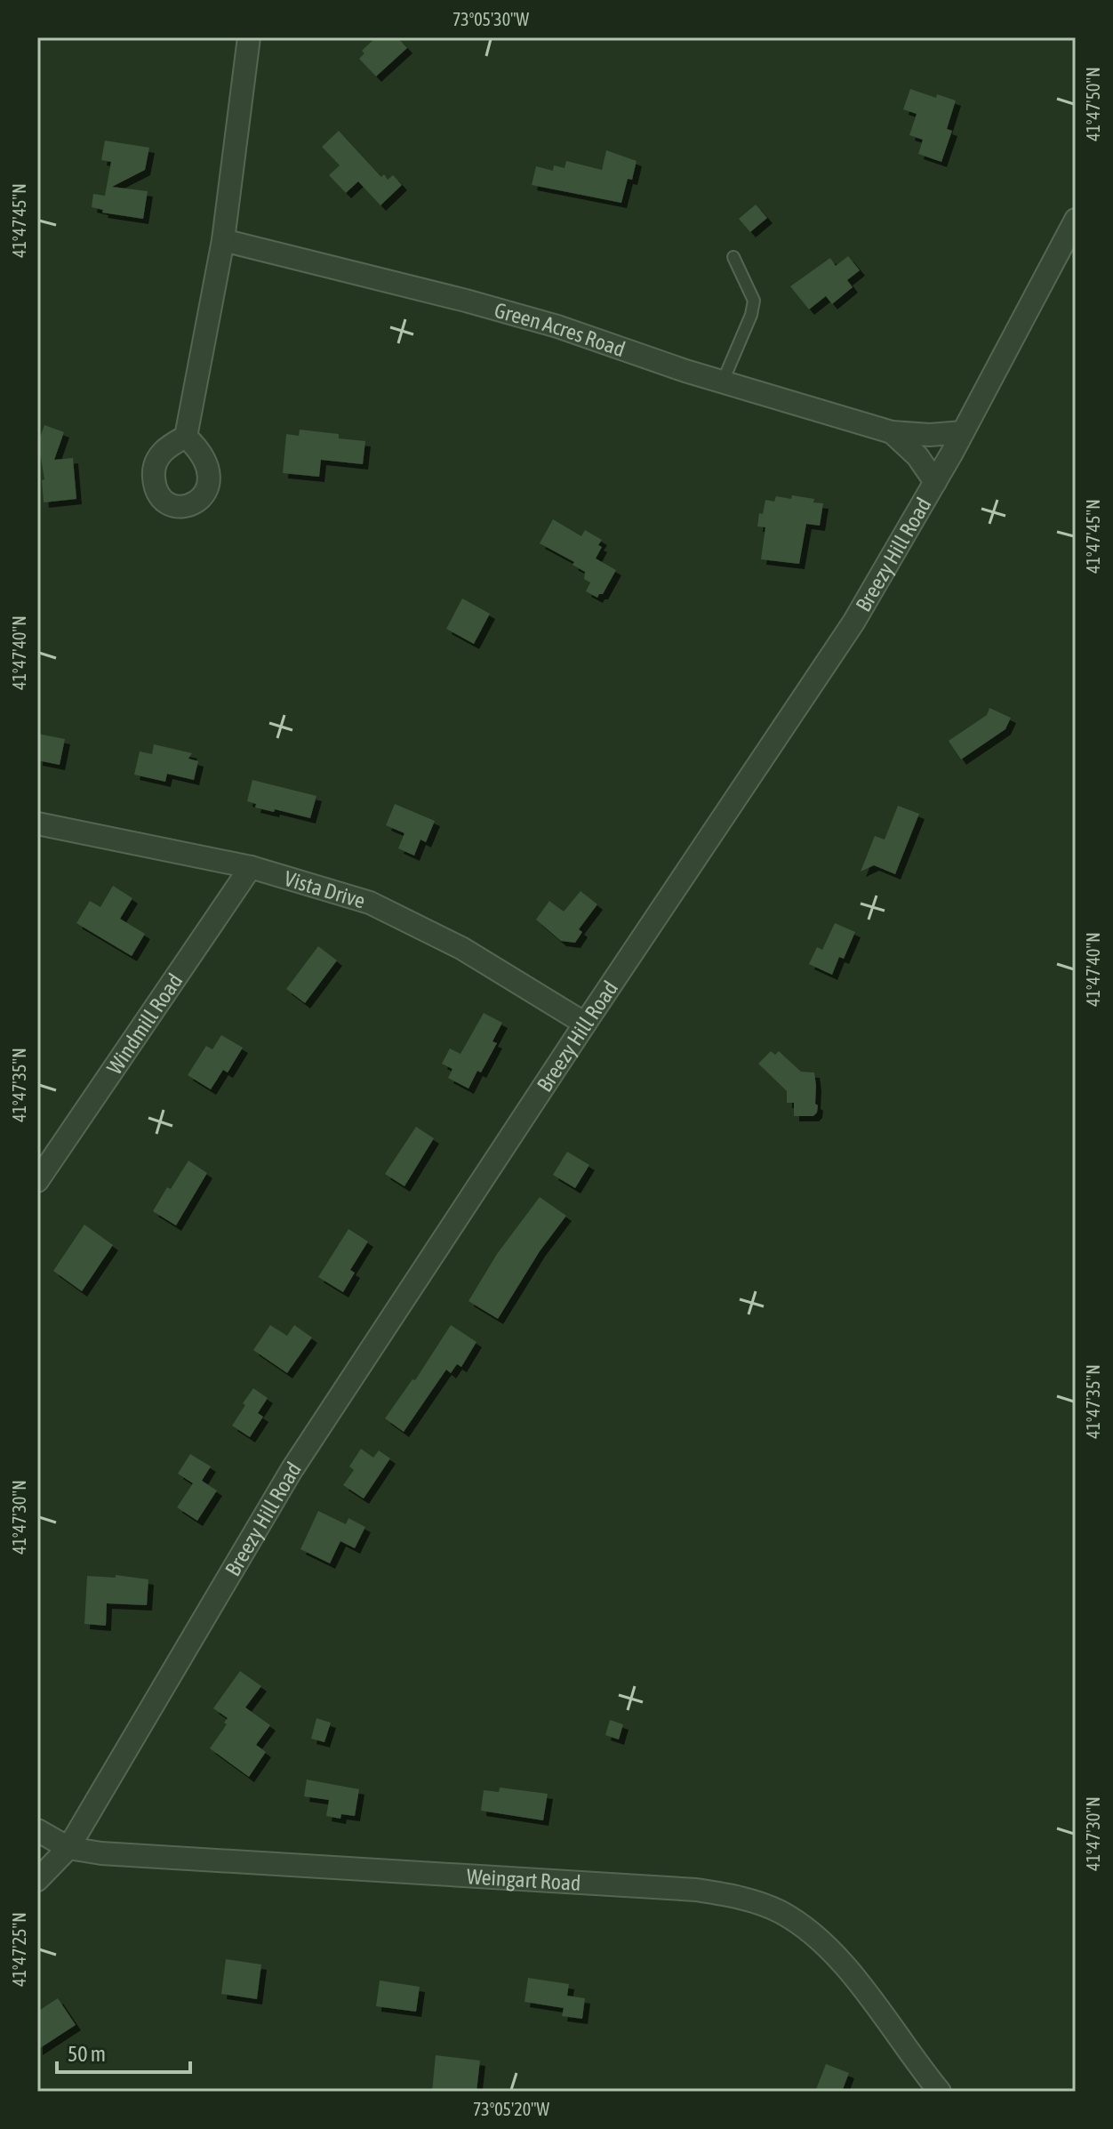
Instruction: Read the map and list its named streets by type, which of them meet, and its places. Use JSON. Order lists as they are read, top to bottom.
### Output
{
  "streets": {
    "street": [
      "Green Acres Road",
      "Breezy Hill Road",
      "Vista Drive",
      "Windmill Road",
      "Weingart Road"
    ]
  },
  "crossings": [
    ["Green Acres Road", "Breezy Hill Road"],
    ["Breezy Hill Road", "Vista Drive"],
    ["Breezy Hill Road", "Weingart Road"],
    ["Vista Drive", "Windmill Road"]
  ],
  "scale_bar": "50 m",
  "coordinates": [
    "73°05'30\"W",
    "41°47'50\"N",
    "41°47'45\"N",
    "41°47'40\"N",
    "41°47'35\"N",
    "41°47'30\"N",
    "41°47'25\"N",
    "73°05'20\"W"
  ]
}
